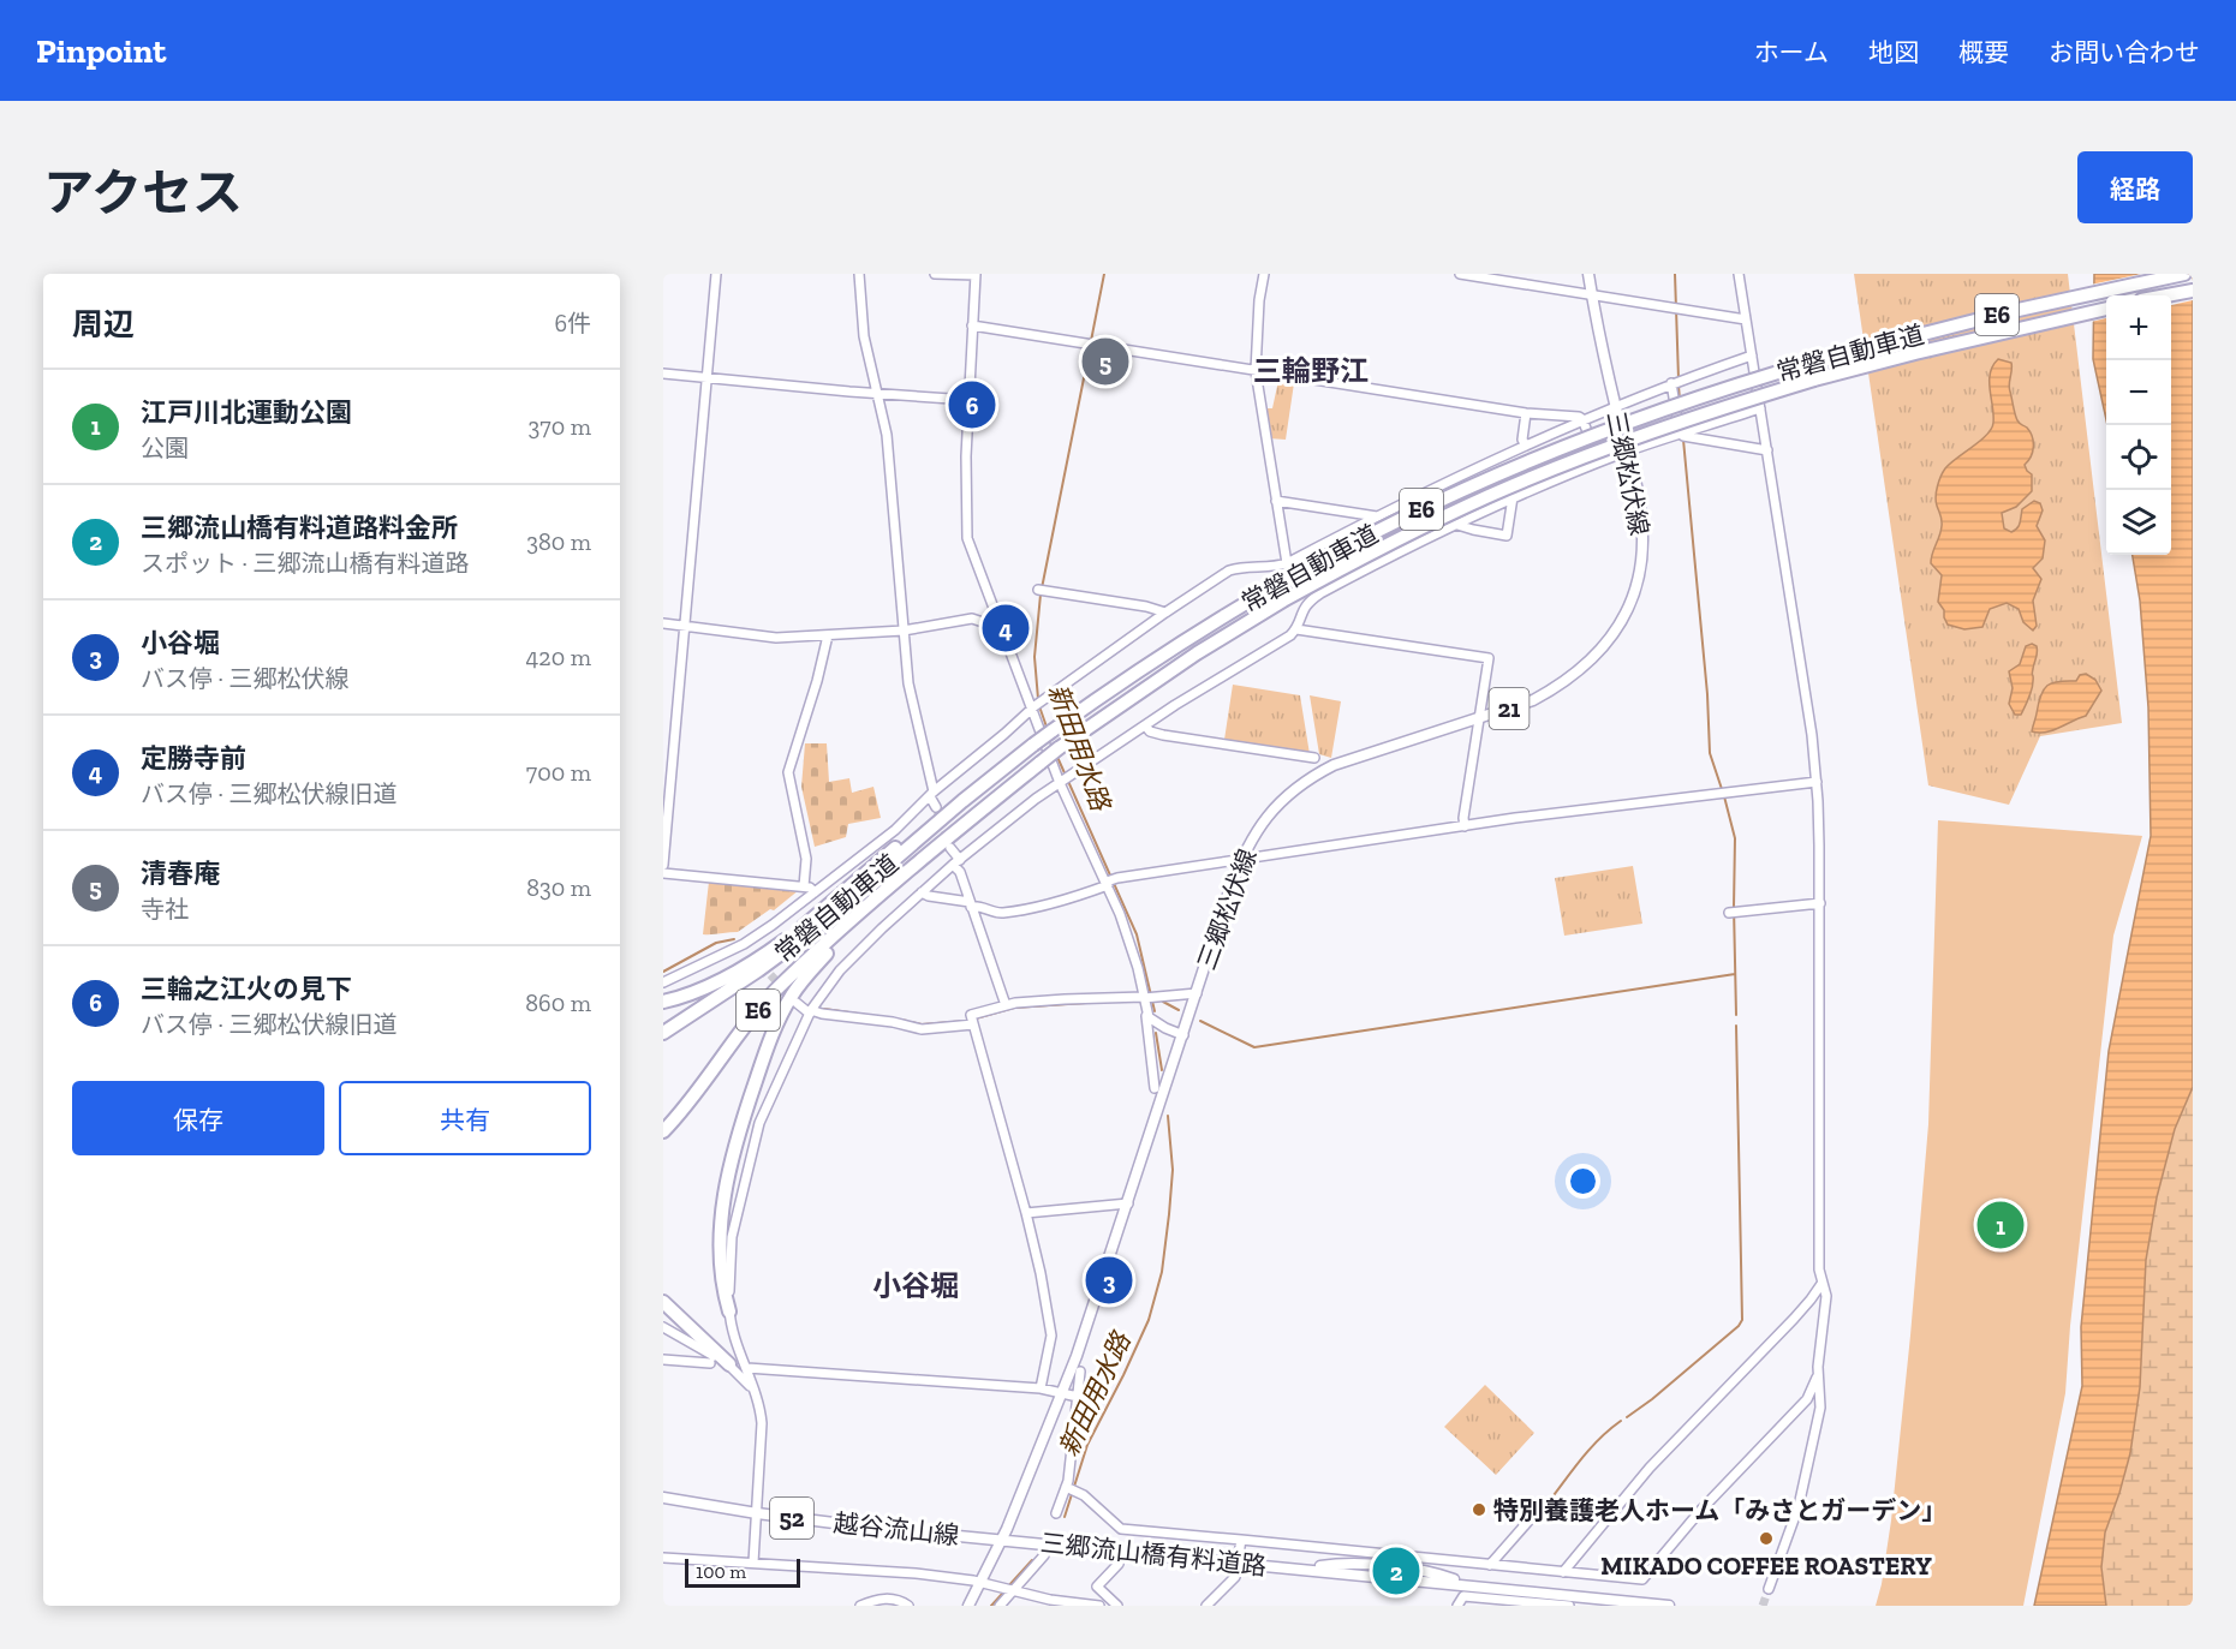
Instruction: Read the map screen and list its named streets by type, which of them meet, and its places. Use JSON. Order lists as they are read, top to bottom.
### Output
{
  "streets": {
    "highway": ["E6", "常磐自動車道"],
    "main road": [
      "三郷松伏線",
      "21",
      "52",
      "越谷流山線",
      "三郷流山橋有料道路"
    ]
  },
  "crossings": [
    ["三郷松伏線", "越谷流山線"],
    ["三郷松伏線", "三郷流山橋有料道路"],
    ["越谷流山線", "三郷流山橋有料道路"]
  ],
  "districts": ["三輪野江", "小谷堀"],
  "water": ["新田用水路"],
  "places": ["特別養護老人ホーム「みさとガーデン」", "MIKADO COFFEE ROASTERY"],
  "scale_bar": "100 m",
  "page": {
    "header": "Pinpoint",
    "nav": [
      "ホーム",
      "地図",
      "概要",
      "お問い合わせ"
    ],
    "title": "アクセス",
    "buttons": [
      "経路",
      ["保存", "共有"]
    ],
    "heading": ["周辺", "6件"],
    "map_buttons": ["+", "−"],
    "pins": [
      "5",
      "6",
      "4",
      "1",
      "3",
      "2"
    ],
    "list": [
      {
        "mark": "1",
        "name": "江戸川北運動公園",
        "note": "公園",
        "value": "370 m"
      },
      {
        "mark": "2",
        "name": "三郷流山橋有料道路料金所",
        "note": "スポット · 三郷流山橋有料道路",
        "value": "380 m"
      },
      {
        "mark": "3",
        "name": "小谷堀",
        "note": "バス停 · 三郷松伏線",
        "value": "420 m"
      },
      {
        "mark": "4",
        "name": "定勝寺前",
        "note": "バス停 · 三郷松伏線旧道",
        "value": "700 m"
      },
      {
        "mark": "5",
        "name": "清春庵",
        "note": "寺社",
        "value": "830 m"
      },
      {
        "mark": "6",
        "name": "三輪之江火の見下",
        "note": "バス停 · 三郷松伏線旧道",
        "value": "860 m"
      }
    ],
    "scale": "100 m"
  }
}
